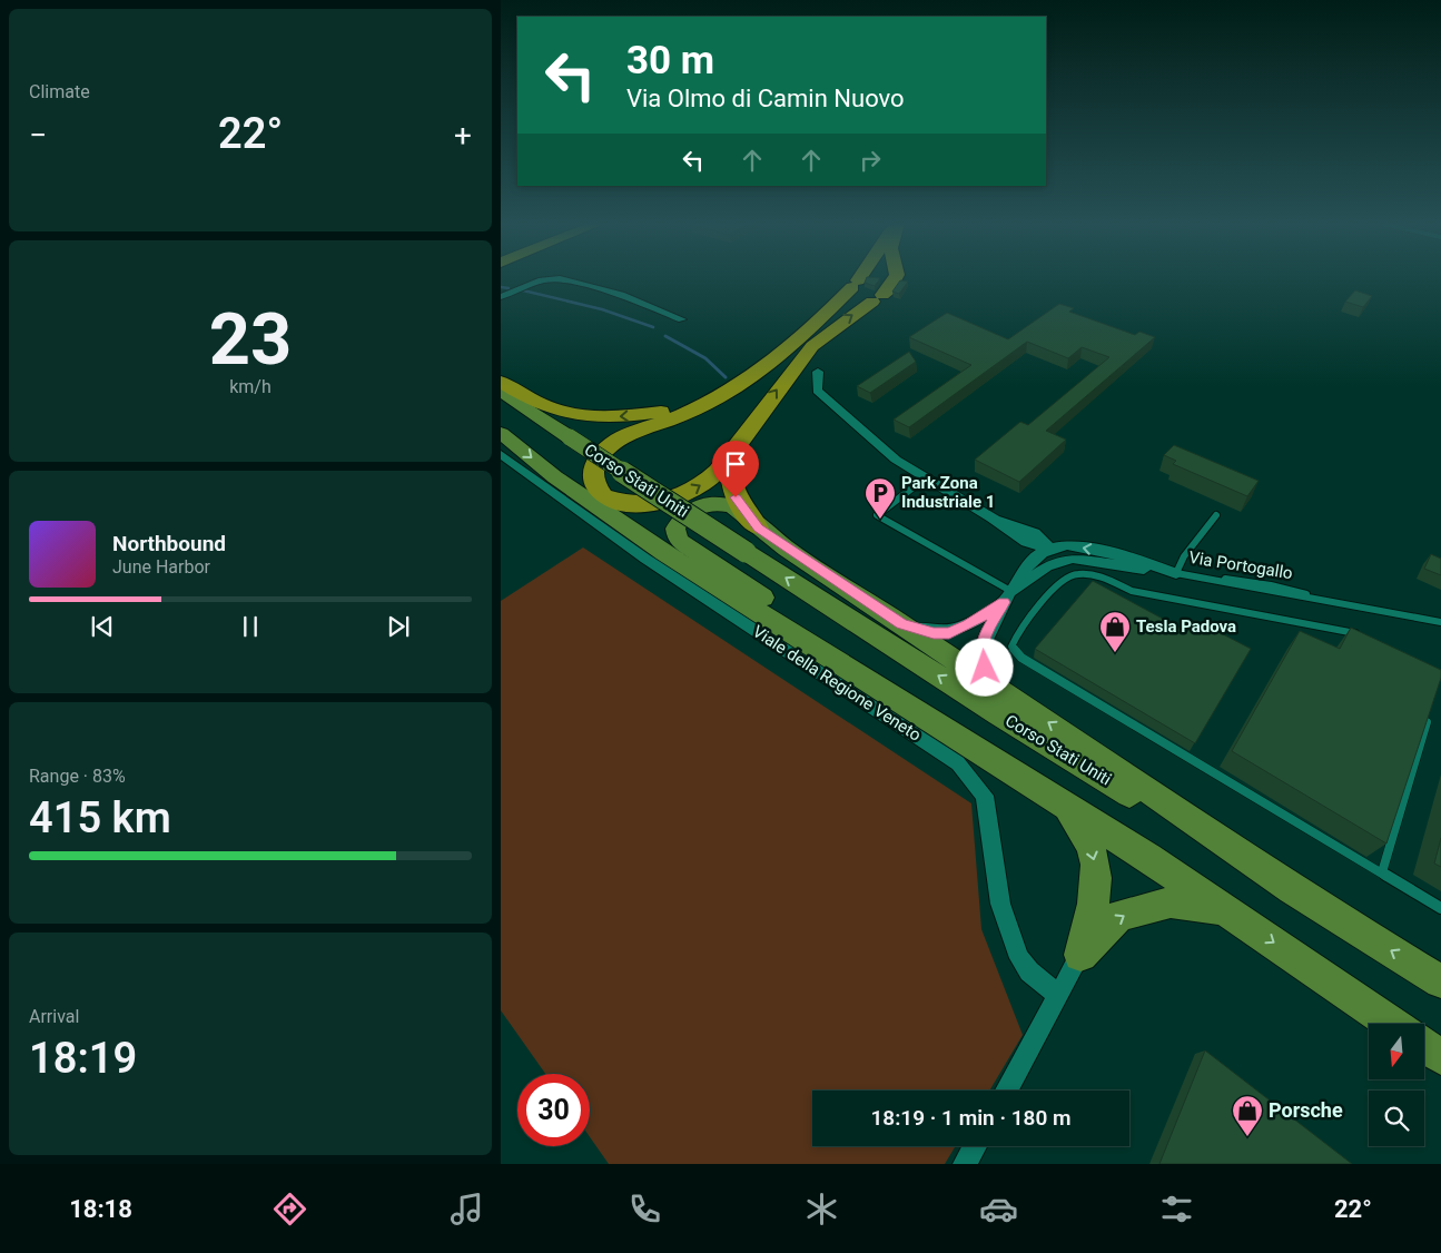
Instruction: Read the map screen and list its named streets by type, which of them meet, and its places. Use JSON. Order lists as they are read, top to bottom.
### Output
{
  "streets": {
    "main road": ["Corso Stati Uniti"],
    "street": ["Via Portogallo", "Viale della Regione Veneto"]
  },
  "places": {
    "parking": ["Park Zona Industriale 1"],
    "shop": ["Tesla Padova", "Porsche"]
  },
  "north": "bottom",
  "page": {
    "tile": [
      "Climate",
      ["23", "km/h"],
      ["Range · 83%", "415 km"],
      ["Arrival", "18:19"]
    ],
    "turn": ["30 m", "Via Olmo di Camin Nuovo"],
    "heat": ["−", "22°", "+"],
    "song": ["Northbound", "June Harbor"],
    "limit": "30",
    "trip": "18:19 · 1 min · 180 m",
    "tabs": ["18:18", "22°"]
  }
}
